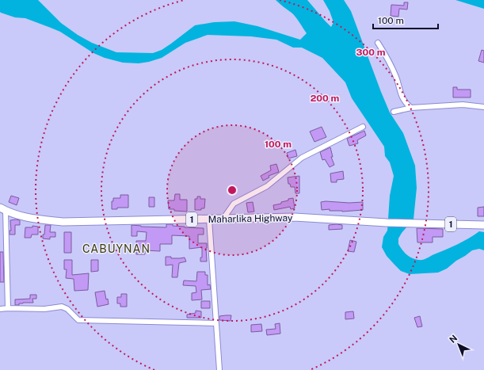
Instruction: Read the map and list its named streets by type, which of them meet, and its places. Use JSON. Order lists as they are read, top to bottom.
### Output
{
  "streets": {
    "highway": ["Maharlika Highway", "1"]
  },
  "districts": ["CABUYNAN"],
  "scale_bar": "100 m",
  "north": "top left",
  "rings": ["300 m", "200 m", "100 m"]
}
